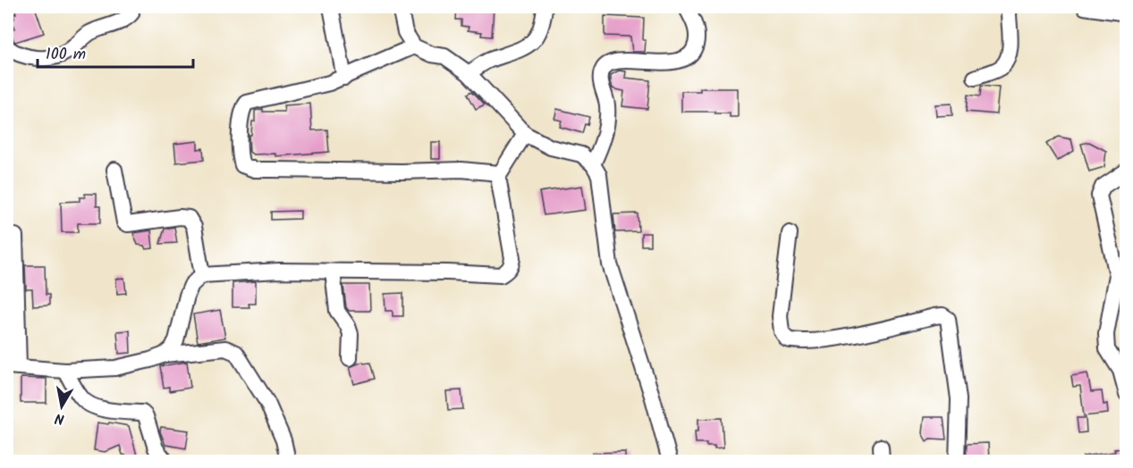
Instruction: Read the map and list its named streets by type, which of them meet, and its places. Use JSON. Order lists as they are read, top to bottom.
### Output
{
  "scale_bar": "100 m",
  "north": "bottom"
}
